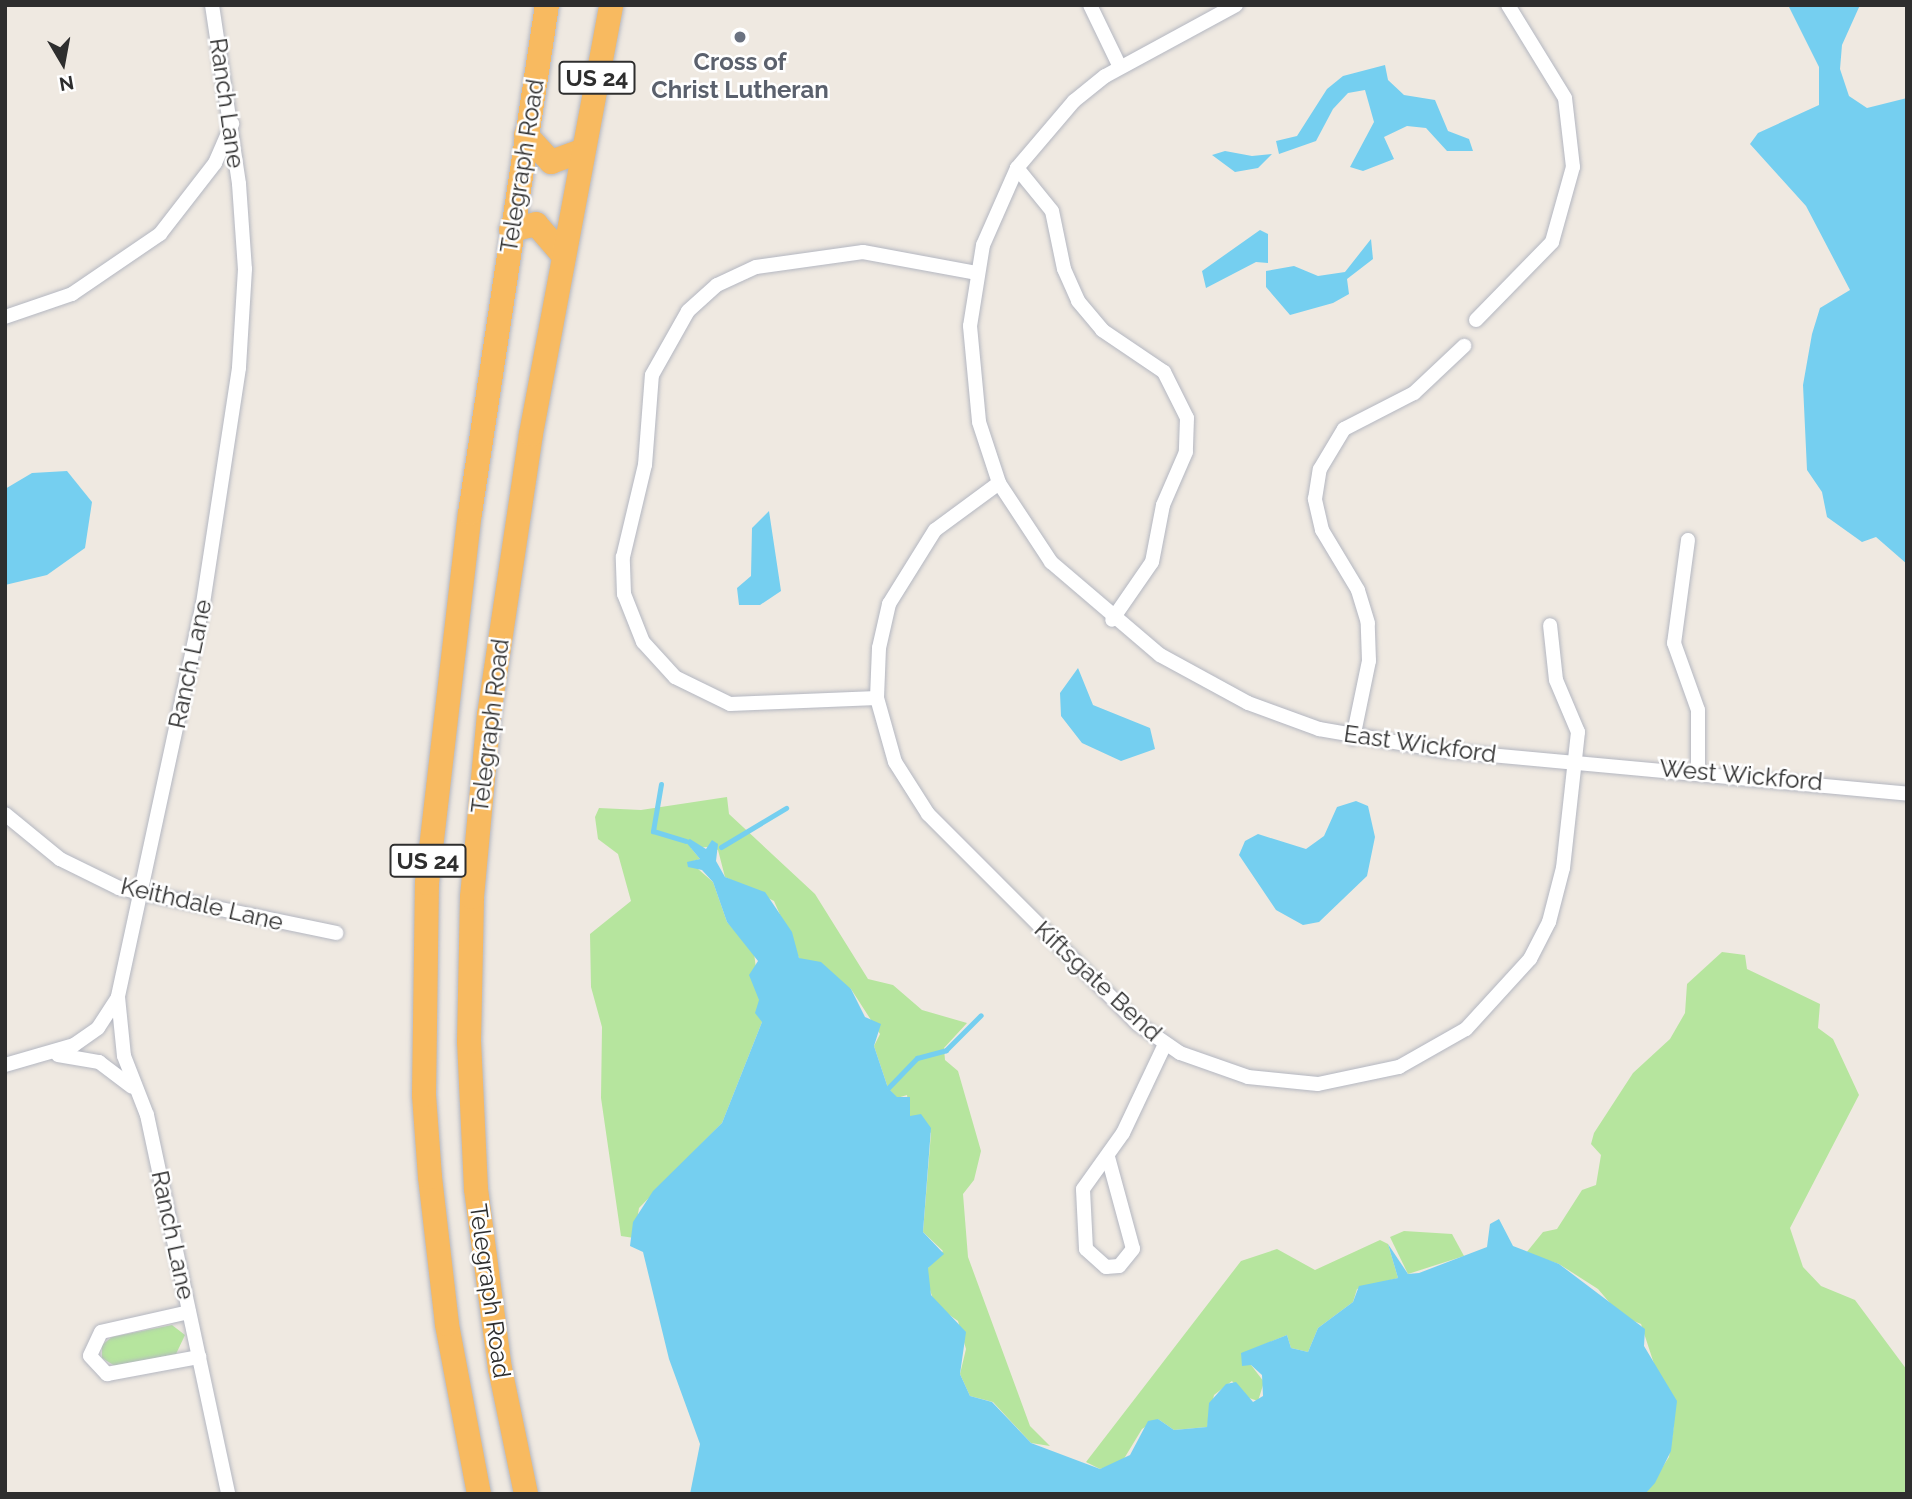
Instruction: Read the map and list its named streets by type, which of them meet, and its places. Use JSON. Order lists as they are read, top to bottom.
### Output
{
  "streets": {
    "highway": ["US 24", "Telegraph Road"],
    "street": [
      "Ranch Lane",
      "East Wickford",
      "West Wickford",
      "Keithdale Lane",
      "Kiftsgate Bend"
    ]
  },
  "crossings": [
    ["Ranch Lane", "Keithdale Lane"],
    ["East Wickford", "West Wickford"],
    ["East Wickford", "Kiftsgate Bend"],
    ["West Wickford", "Kiftsgate Bend"]
  ],
  "places": ["Cross of Christ Lutheran"],
  "north": "bottom"
}
